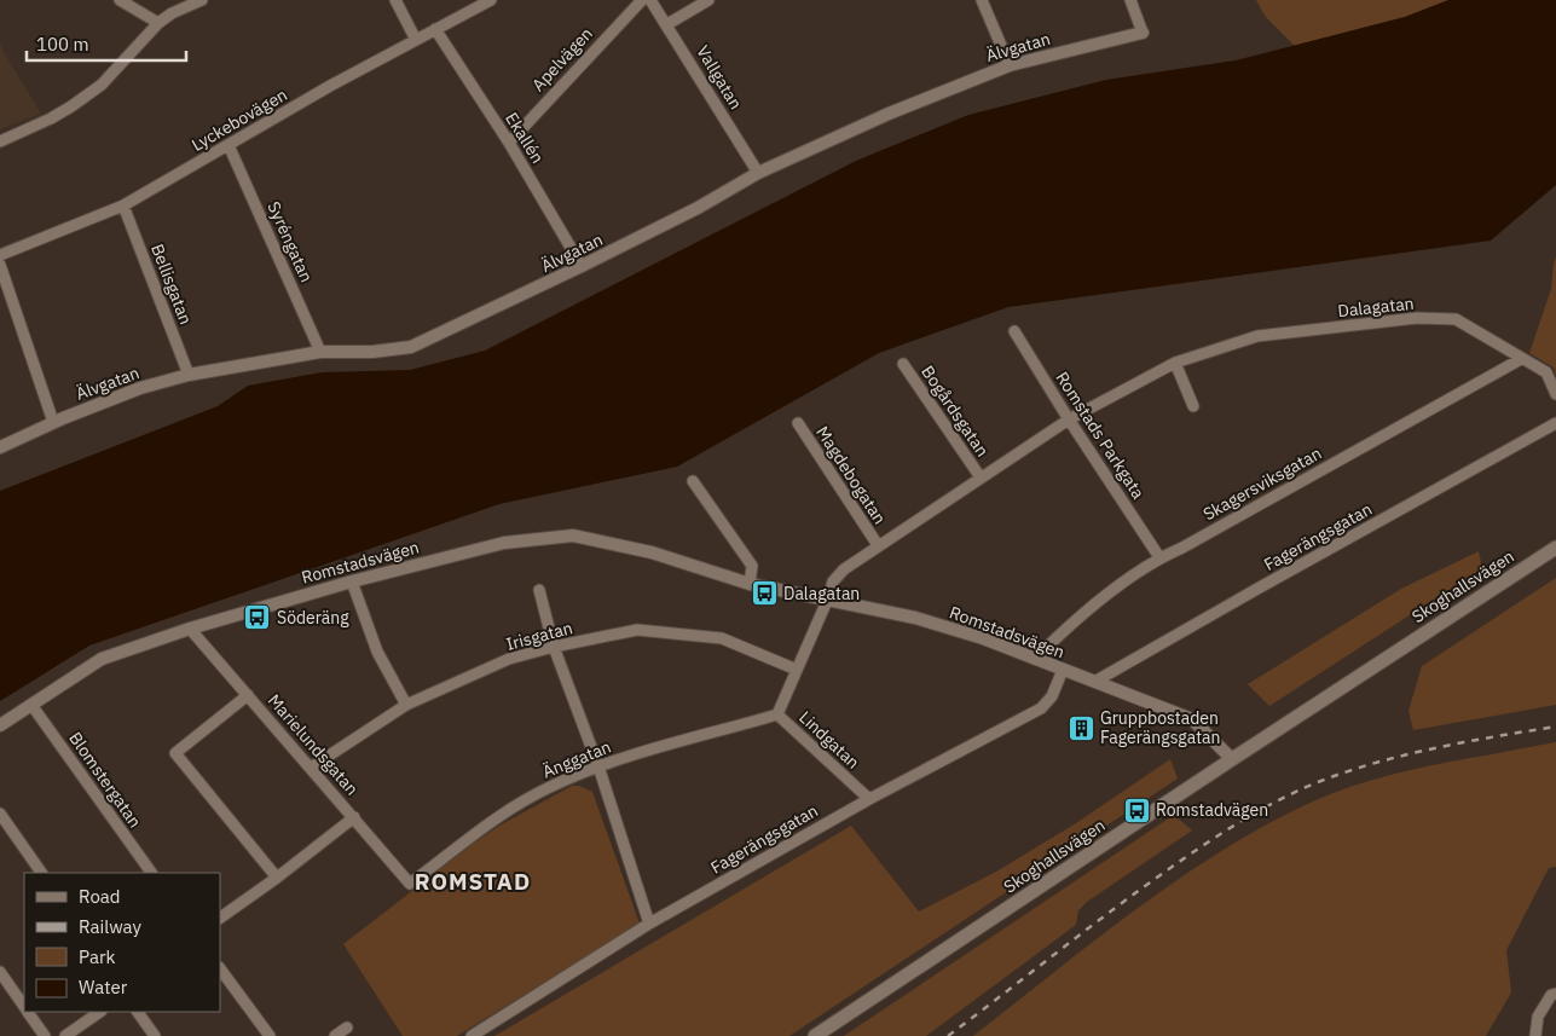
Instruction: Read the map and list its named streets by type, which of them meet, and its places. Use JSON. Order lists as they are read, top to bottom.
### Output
{
  "streets": {
    "main road": ["Skoghallsvägen"],
    "street": [
      "Älvgatan",
      "Apelvägen",
      "Vallgatan",
      "Lyckebovägen",
      "Ekallén",
      "Syréngatan",
      "Bellisgatan",
      "Dalagatan",
      "Bogårdsgatan",
      "Romstads Parkgata",
      "Magdebogatan",
      "Skagersviksgatan",
      "Fagerängsgatan",
      "Romstadsvägen",
      "Irisgatan",
      "Lindgatan",
      "Marielundsgatan",
      "Änggatan",
      "Blomstergatan"
    ]
  },
  "crossings": [
    ["Älvgatan", "Vallgatan"],
    ["Älvgatan", "Ekallén"],
    ["Älvgatan", "Syréngatan"],
    ["Älvgatan", "Bellisgatan"],
    ["Apelvägen", "Ekallén"],
    ["Lyckebovägen", "Ekallén"],
    ["Lyckebovägen", "Syréngatan"],
    ["Lyckebovägen", "Bellisgatan"],
    ["Dalagatan", "Bogårdsgatan"],
    ["Dalagatan", "Romstads Parkgata"],
    ["Dalagatan", "Magdebogatan"],
    ["Dalagatan", "Skagersviksgatan"],
    ["Dalagatan", "Romstadsvägen"],
    ["Dalagatan", "Lindgatan"],
    ["Romstads Parkgata", "Skagersviksgatan"],
    ["Skagersviksgatan", "Romstadsvägen"],
    ["Fagerängsgatan", "Romstadsvägen"],
    ["Fagerängsgatan", "Lindgatan"],
    ["Romstadsvägen", "Skoghallsvägen"],
    ["Romstadsvägen", "Lindgatan"],
    ["Romstadsvägen", "Marielundsgatan"],
    ["Romstadsvägen", "Blomstergatan"],
    ["Irisgatan", "Lindgatan"],
    ["Irisgatan", "Marielundsgatan"],
    ["Lindgatan", "Änggatan"],
    ["Marielundsgatan", "Änggatan"]
  ],
  "districts": ["ROMSTAD"],
  "places": {
    "bus stop": ["Dalagatan", "Söderäng", "Romstadvägen"],
    "building": ["Gruppbostaden Fagerängsgatan"]
  },
  "legend": [
    "Road",
    "Railway",
    "Park",
    "Water"
  ],
  "scale_bar": "100 m"
}
